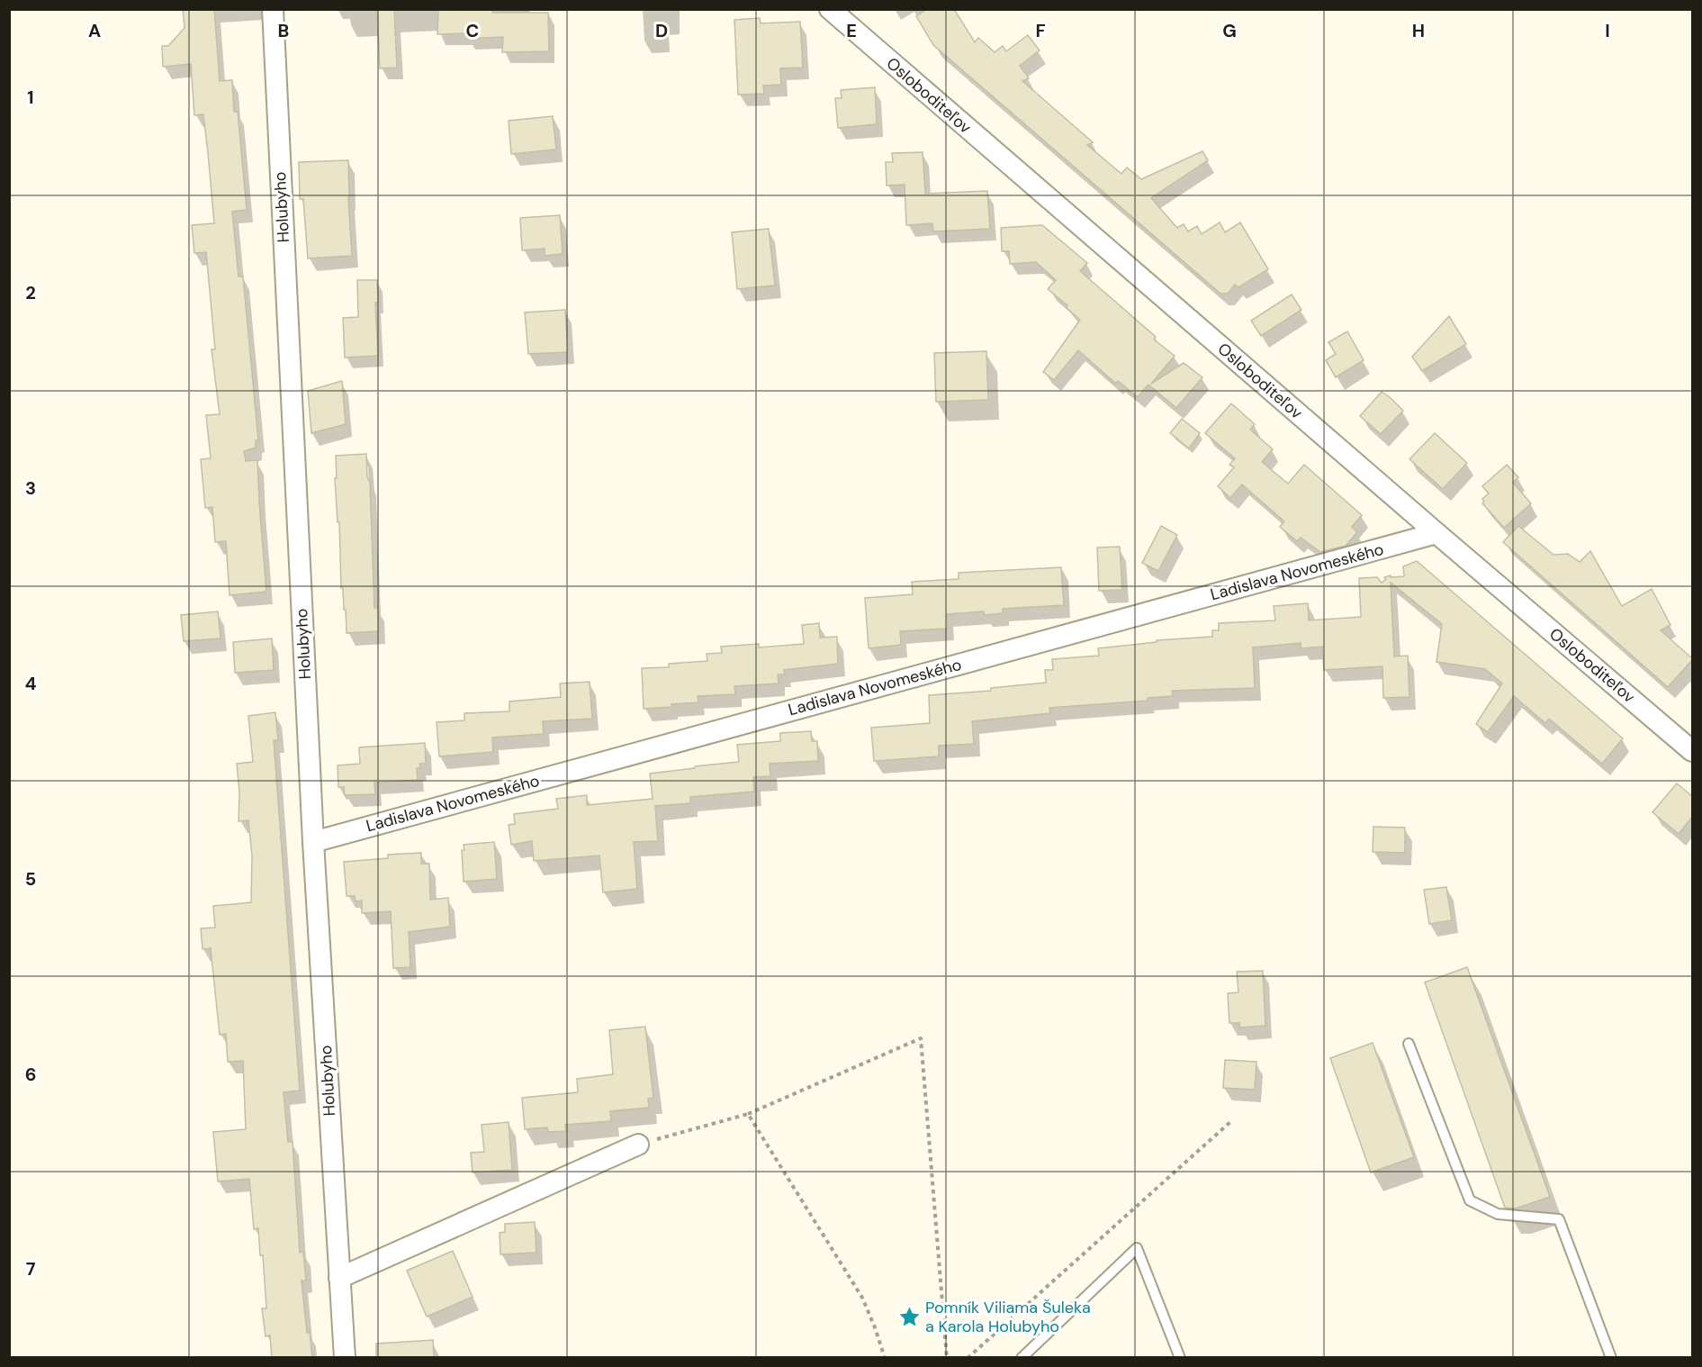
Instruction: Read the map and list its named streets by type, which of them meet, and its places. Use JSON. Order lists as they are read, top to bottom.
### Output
{
  "streets": {
    "street": ["Osloboditeľov", "Holubyho", "Ladislava Novomeského"]
  },
  "crossings": [
    ["Osloboditeľov", "Ladislava Novomeského"],
    ["Holubyho", "Ladislava Novomeského"]
  ],
  "places": {
    "place": ["Pomník Viliama Šuleka a Karola Holubyho"]
  },
  "grid": {
    "columns": [
      "A",
      "B",
      "C",
      "D",
      "E",
      "F",
      "G",
      "H",
      "I"
    ],
    "rows": [
      "1",
      "2",
      "3",
      "4",
      "5",
      "6",
      "7"
    ]
  }
}
